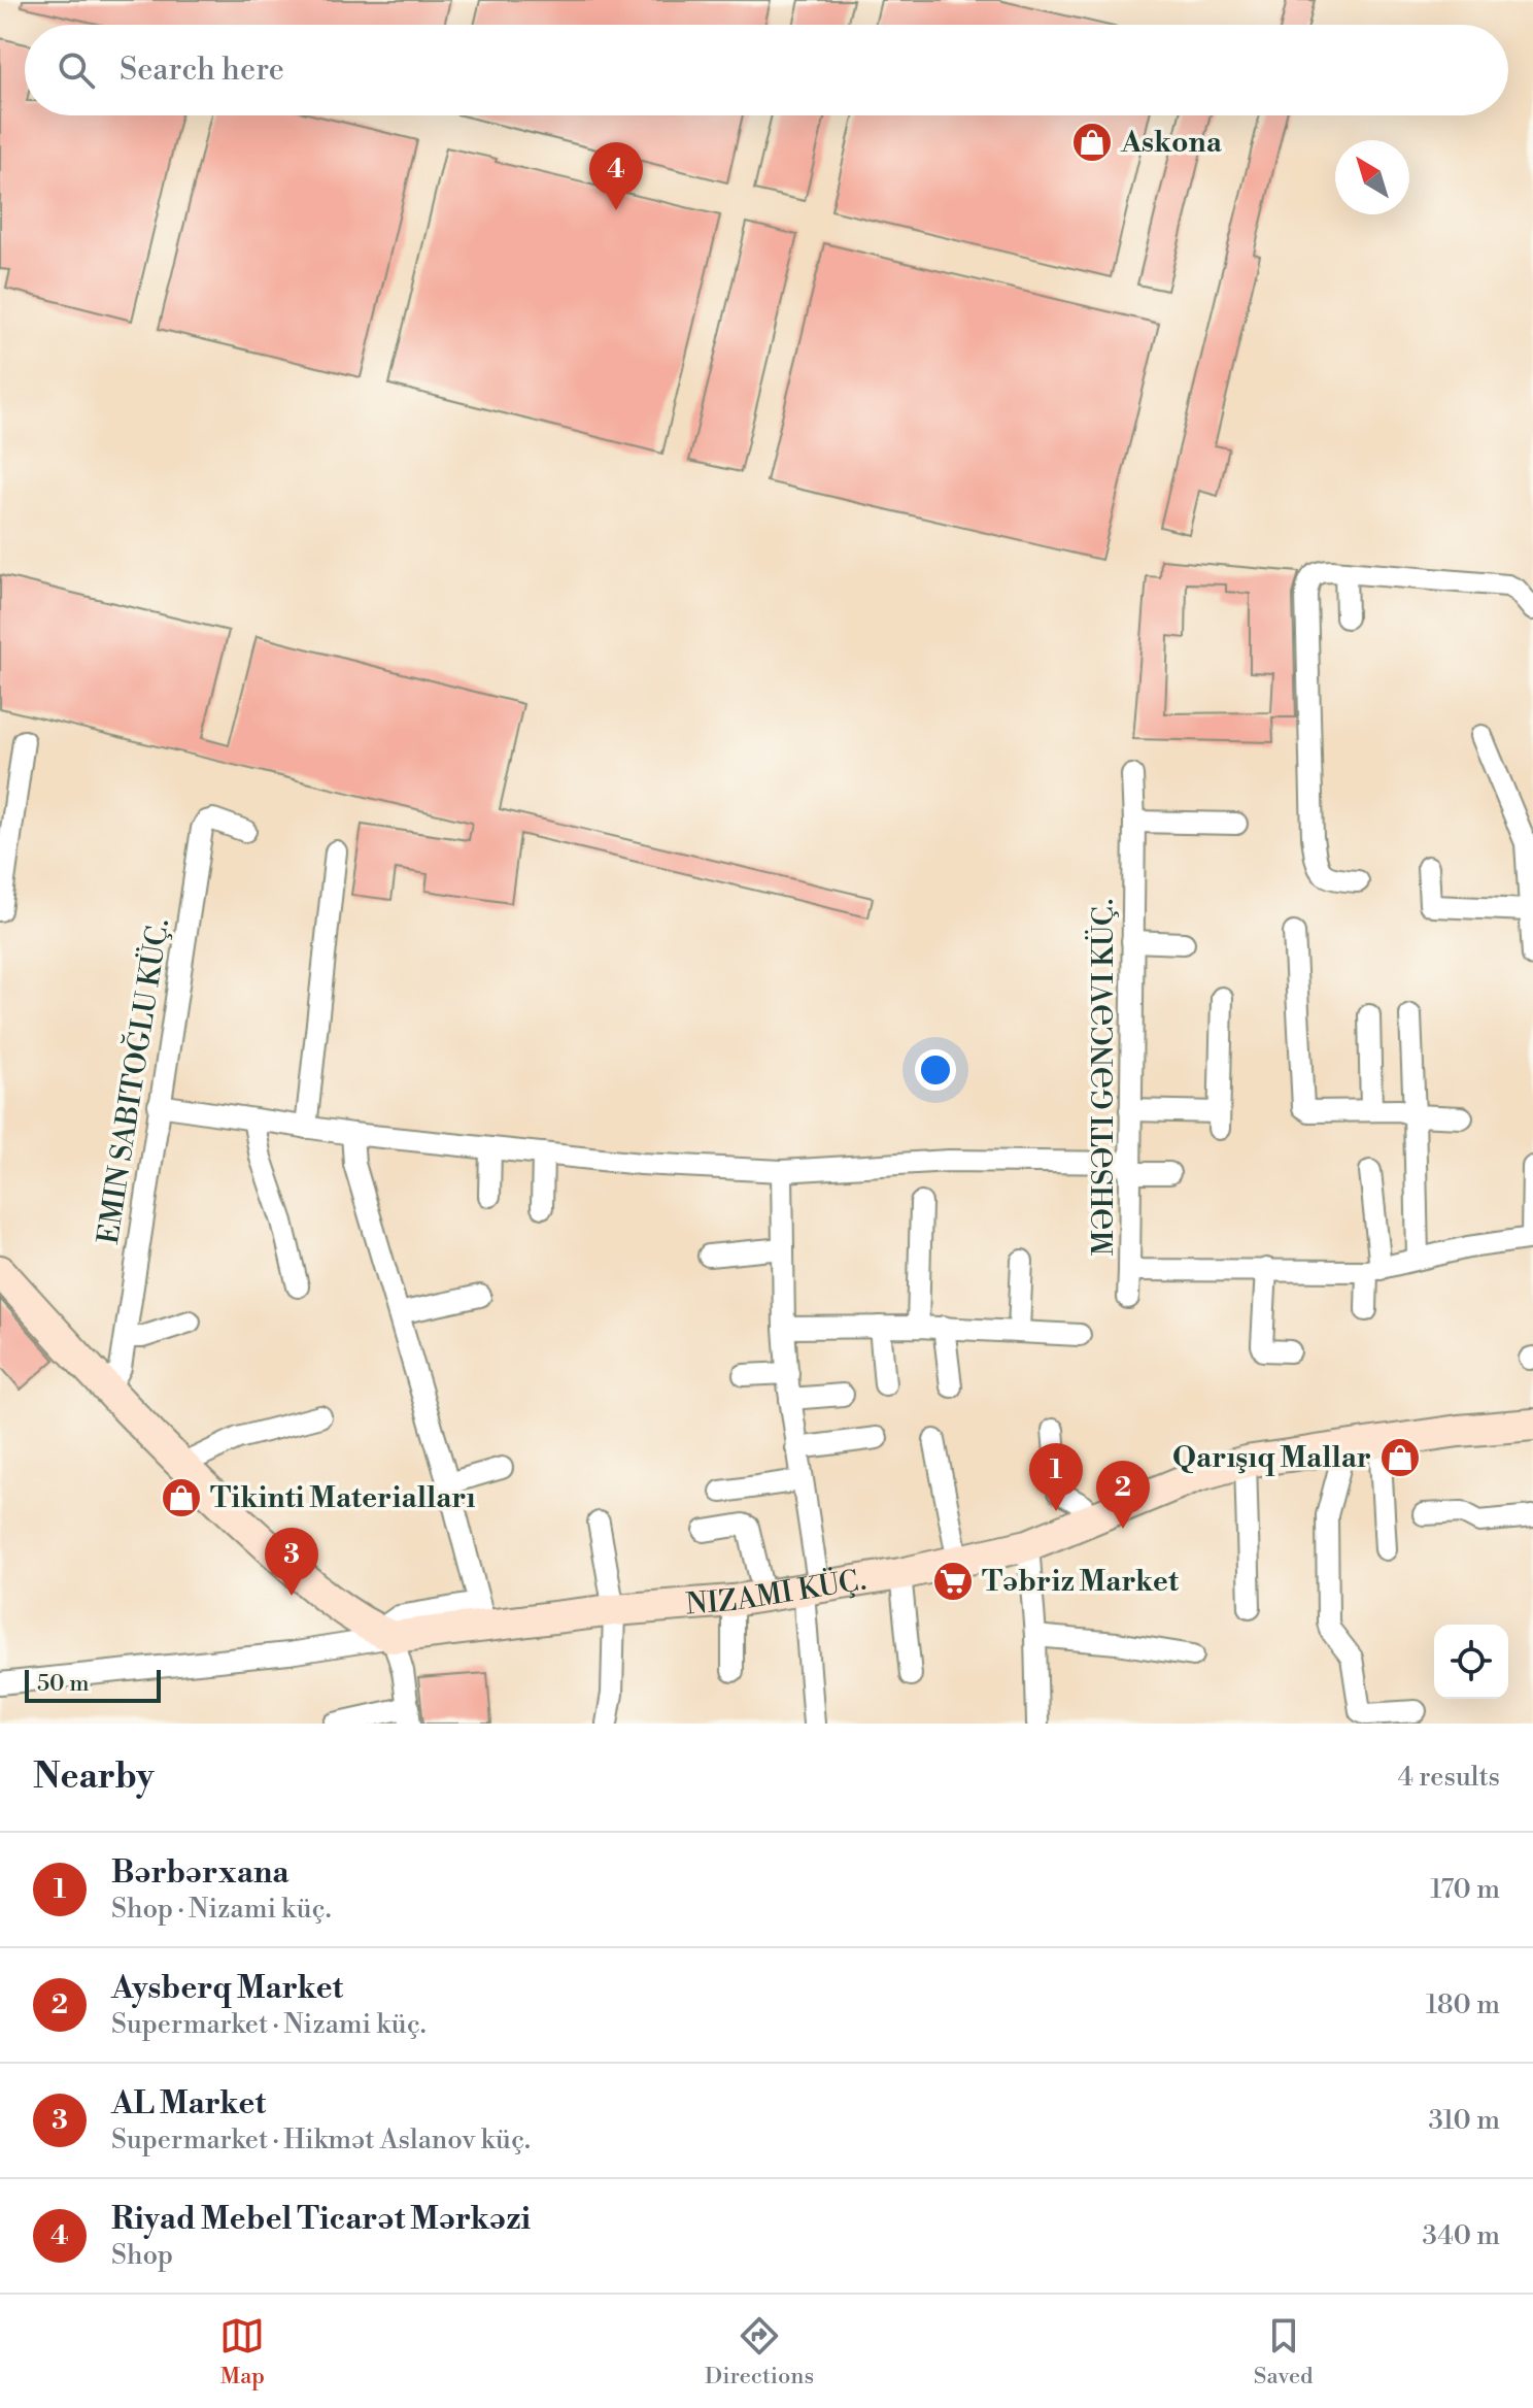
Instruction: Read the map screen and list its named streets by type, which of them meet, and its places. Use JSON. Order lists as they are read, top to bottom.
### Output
{
  "streets": {
    "street": ["MƏHSƏTI GƏNCƏVI KÜÇ.", "EMIN SABITOĞLU KÜÇ.", "NIZAMI KÜÇ."]
  },
  "places": {
    "shop": ["Askona", "Qarışıq Mallar", "Tikinti Materialları"],
    "supermarket": ["Təbriz Market"]
  },
  "scale_bar": "50 m",
  "north": "top left",
  "page": {
    "search": "Search here",
    "pins": [
      "4",
      "1",
      "2",
      "3"
    ],
    "scale": "50 m",
    "heading": ["Nearby", "4 results"],
    "list": [
      {
        "mark": "1",
        "name": "Bərbərxana",
        "note": "Shop · Nizami küç.",
        "value": "170 m"
      },
      {
        "mark": "2",
        "name": "Aysberq Market",
        "note": "Supermarket · Nizami küç.",
        "value": "180 m"
      },
      {
        "mark": "3",
        "name": "AL Market",
        "note": "Supermarket · Hikmət Aslanov küç.",
        "value": "310 m"
      },
      {
        "mark": "4",
        "name": "Riyad Mebel Ticarət Mərkəzi",
        "note": "Shop",
        "value": "340 m"
      }
    ],
    "nav": ["Map", "Directions", "Saved"]
  }
}
